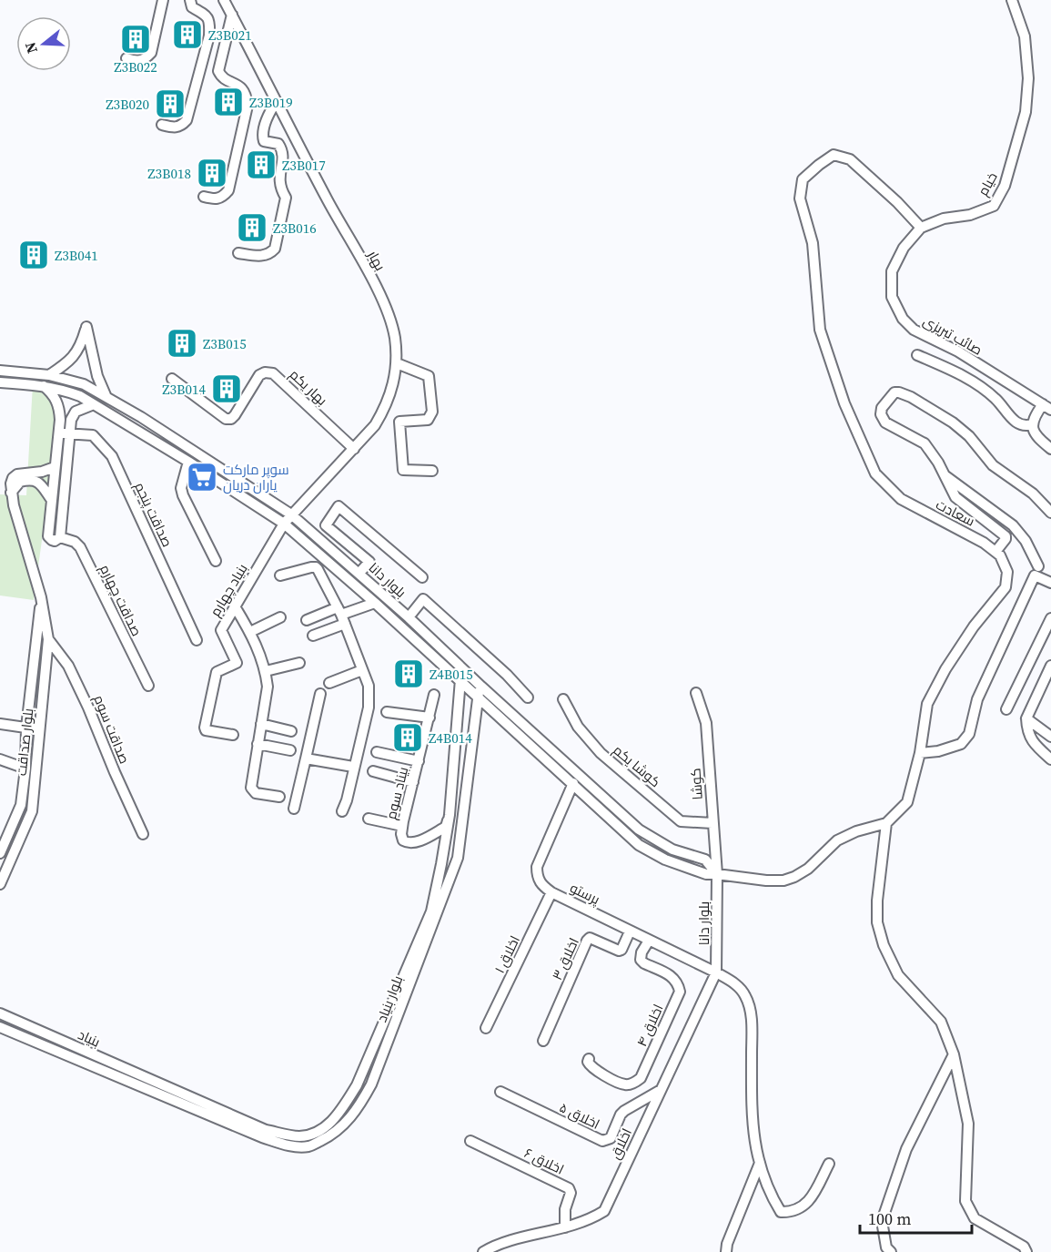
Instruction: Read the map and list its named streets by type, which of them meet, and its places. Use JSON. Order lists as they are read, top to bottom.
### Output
{
  "streets": {
    "street": [
      "خیام",
      "بهار",
      "صائب تبریزی",
      "بهار یکم",
      "سعادت",
      "صداقت پنجم",
      "بلوار دانا",
      "بنیاد چهارم",
      "صداقت چهارم",
      "صداقت سوم",
      "بلوار صداقت",
      "کوشا یکم",
      "کوشا",
      "بیناد سوم",
      "پرستو",
      "اخلاق ۱",
      "اخلاق ۳",
      "بلوار بنیاد",
      "اخلاق ۴",
      "بنیاد",
      "اخلاق ۵",
      "اخلاق",
      "اخلاق ۶"
    ]
  },
  "crossings": [
    ["خیام", "صائب تبریزی"],
    ["خیام", "سعادت"],
    ["بهار", "بهار یکم"],
    ["بهار", "بلوار دانا"],
    ["بهار", "بنیاد چهارم"],
    ["صائب تبریزی", "سعادت"],
    ["بلوار دانا", "بنیاد چهارم"],
    ["بلوار دانا", "کوشا"],
    ["بلوار دانا", "پرستو"],
    ["بلوار دانا", "بلوار بنیاد"],
    ["بلوار دانا", "اخلاق"],
    ["صداقت سوم", "بلوار صداقت"],
    ["کوشا یکم", "کوشا"],
    ["بیناد سوم", "بلوار بنیاد"],
    ["پرستو", "اخلاق ۱"],
    ["پرستو", "اخلاق ۳"],
    ["پرستو", "اخلاق ۴"],
    ["پرستو", "اخلاق"],
    ["بلوار بنیاد", "بنیاد"],
    ["اخلاق ۵", "اخلاق"],
    ["اخلاق", "اخلاق ۶"]
  ],
  "places": {
    "building": [
      "Z3B021",
      "Z3B022",
      "Z3B019",
      "Z3B020",
      "Z3B017",
      "Z3B018",
      "Z3B016",
      "Z3B041",
      "Z3B015",
      "Z3B014",
      "Z4B015",
      "Z4B014"
    ],
    "supermarket": ["سوپر مارکت یاران دریان"]
  },
  "scale_bar": "100 m",
  "north": "left"
}
